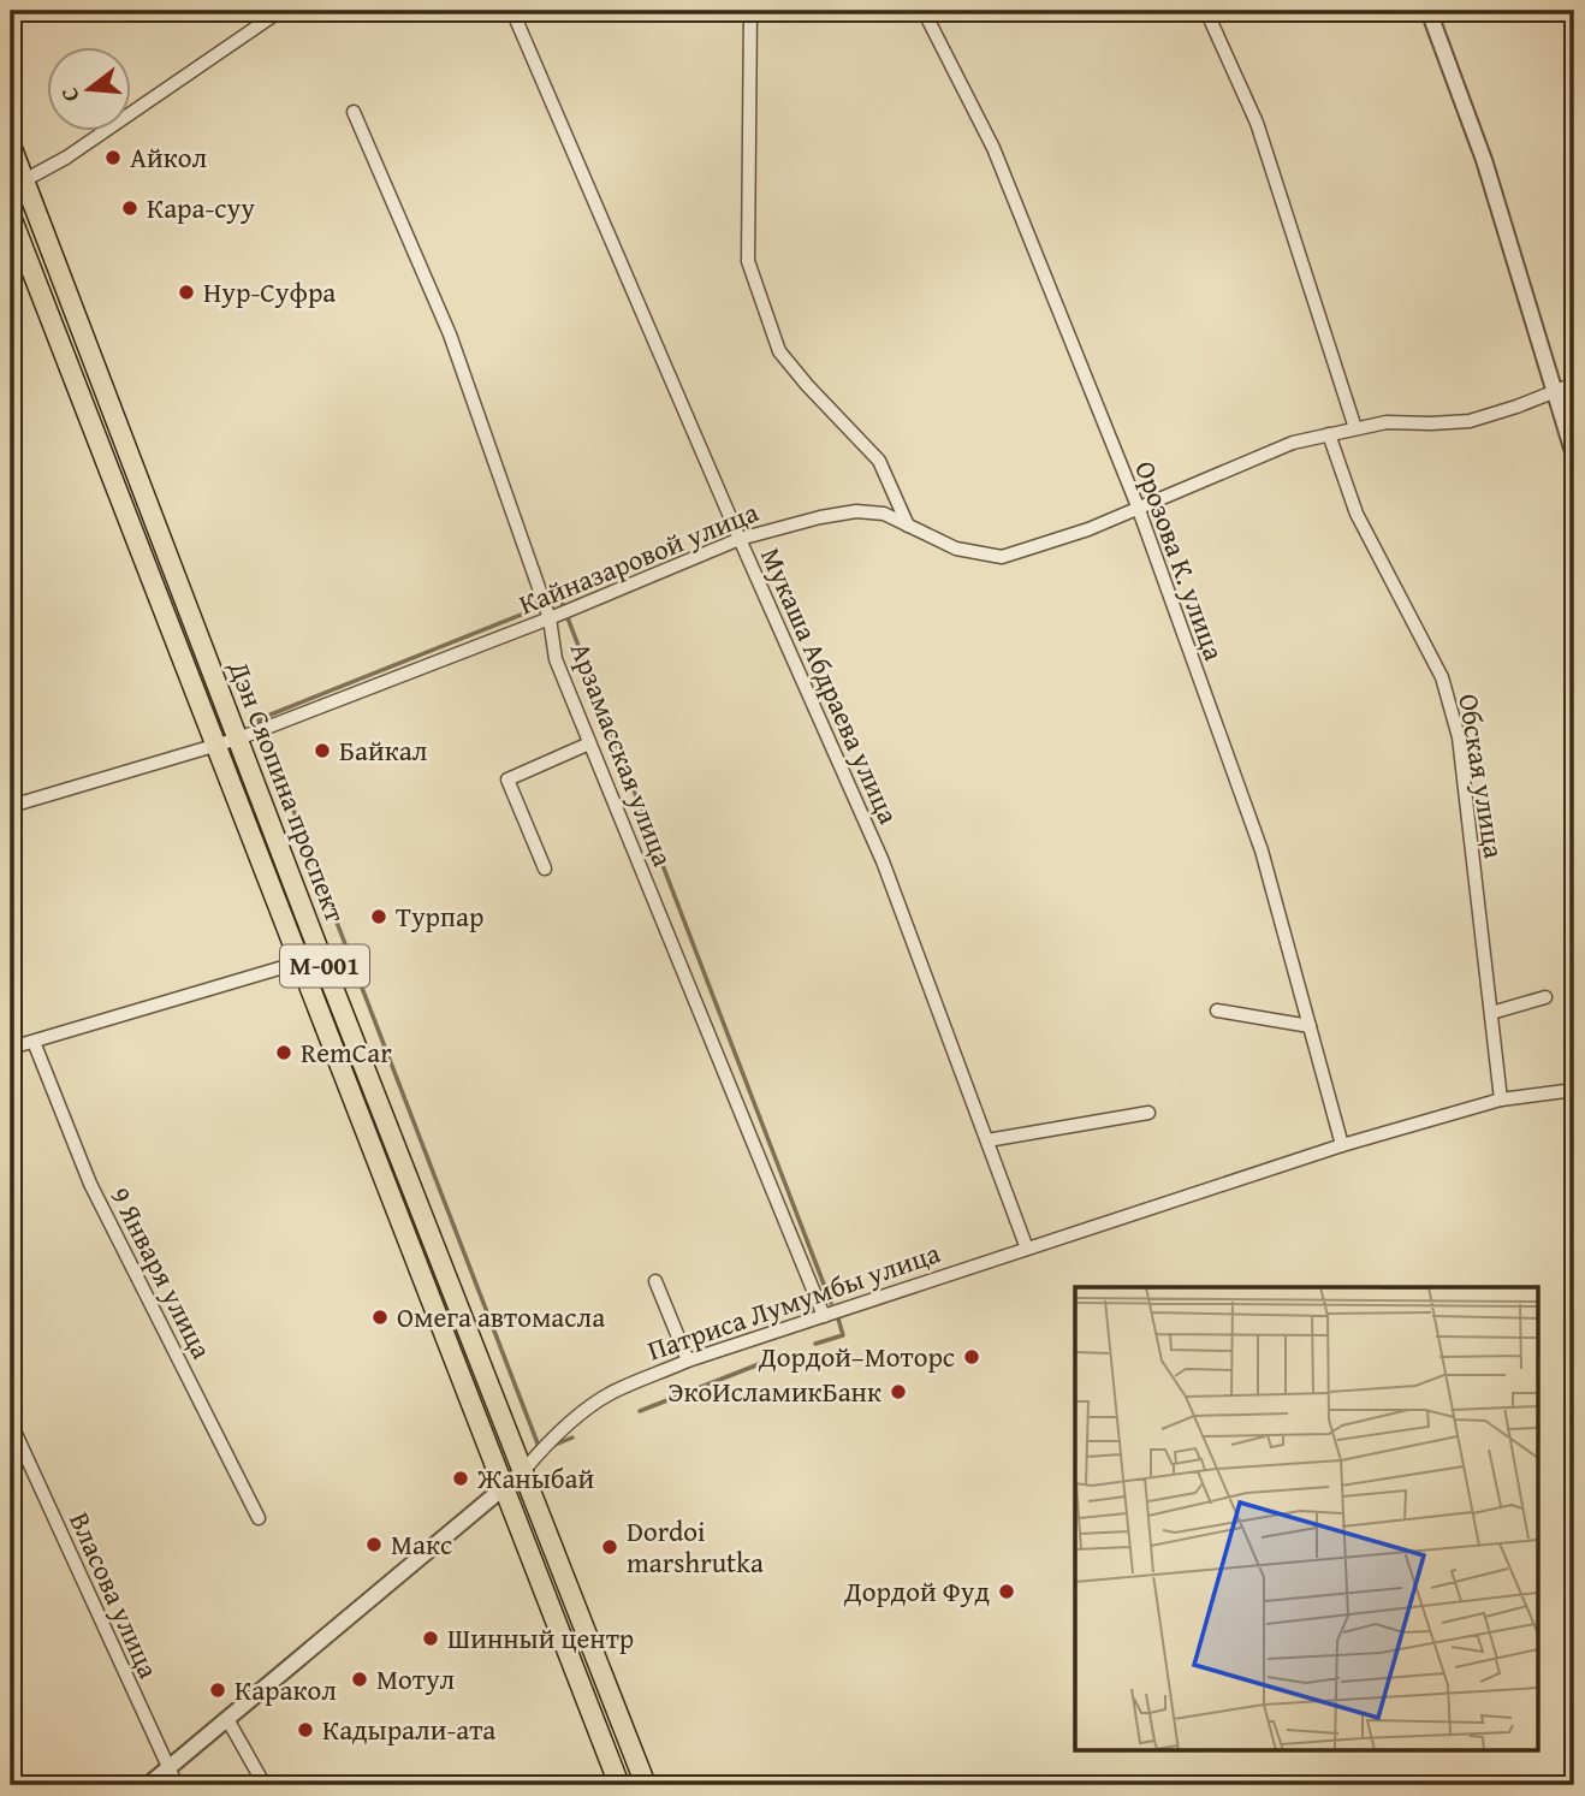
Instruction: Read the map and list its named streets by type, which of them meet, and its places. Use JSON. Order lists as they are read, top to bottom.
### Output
{
  "streets": {
    "main road": ["Дэн Сяопина проспект", "M-001"],
    "street": [
      "Кайназаровой улица",
      "Орозова К. улица",
      "Мукаша Абдраева улица",
      "Арзамасская улица",
      "Обская улица",
      "9 Января улица",
      "Патриса Лумумбы улица",
      "Власова улица"
    ]
  },
  "crossings": [
    ["Кайназаровой улица", "Орозова К. улица"],
    ["Кайназаровой улица", "Мукаша Абдраева улица"],
    ["Кайназаровой улица", "Арзамасская улица"],
    ["Кайназаровой улица", "Обская улица"],
    ["Кайназаровой улица", "Дэн Сяопина проспект"],
    ["Орозова К. улица", "Патриса Лумумбы улица"],
    ["Мукаша Абдраева улица", "Патриса Лумумбы улица"],
    ["Арзамасская улица", "Патриса Лумумбы улица"],
    ["Обская улица", "Патриса Лумумбы улица"],
    ["Дэн Сяопина проспект", "Патриса Лумумбы улица"],
    ["Патриса Лумумбы улица", "Власова улица"]
  ],
  "places": [
    "Айкол",
    "Кара-суу",
    "Нур-Суфра",
    "Байкал",
    "Турпар",
    "RemCar",
    "Омега автомасла",
    "Дордой–Моторс",
    "ЭкоИсламикБанк",
    "Жаныбай",
    "Макс",
    "Dordoi marshrutka",
    "Дордой Фуд",
    "Шинный центр",
    "Мотул",
    "Каракол",
    "Кадырали-ата"
  ],
  "north": "left"
}
